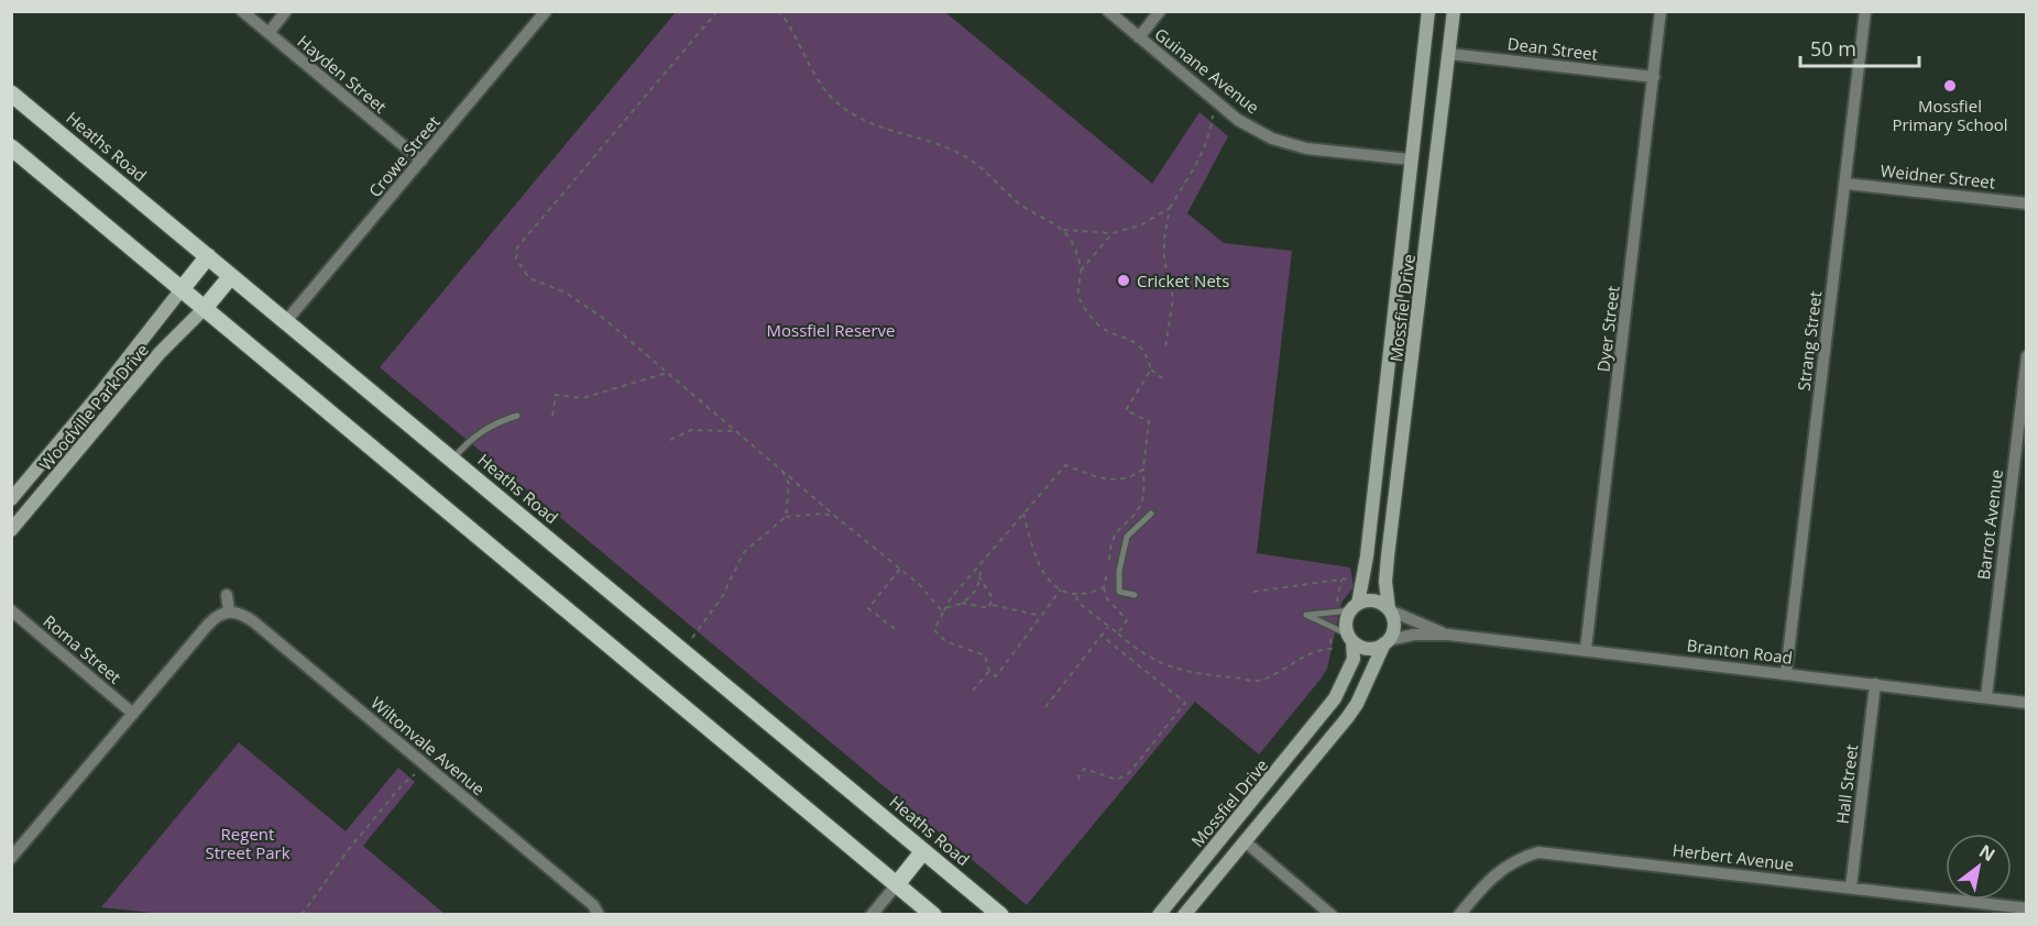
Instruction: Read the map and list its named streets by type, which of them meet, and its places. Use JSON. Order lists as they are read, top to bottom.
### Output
{
  "streets": {
    "main road": ["Heaths Road"],
    "street": [
      "Dean Street",
      "Guinane Avenue",
      "Hayden Street",
      "Crowe Street",
      "Weidner Street",
      "Mossfiel Drive",
      "Dyer Street",
      "Strang Street",
      "Woodville Park Drive",
      "Barrot Avenue",
      "Roma Street",
      "Branton Road",
      "Wiltonvale Avenue",
      "Hall Street",
      "Herbert Avenue"
    ]
  },
  "crossings": [
    ["Dean Street", "Mossfiel Drive"],
    ["Dean Street", "Dyer Street"],
    ["Guinane Avenue", "Mossfiel Drive"],
    ["Hayden Street", "Crowe Street"],
    ["Heaths Road", "Crowe Street"],
    ["Weidner Street", "Strang Street"],
    ["Mossfiel Drive", "Branton Road"],
    ["Dyer Street", "Branton Road"],
    ["Strang Street", "Branton Road"],
    ["Barrot Avenue", "Branton Road"],
    ["Branton Road", "Hall Street"],
    ["Hall Street", "Herbert Avenue"]
  ],
  "parks": ["Mossfiel Reserve", "Regent Street Park"],
  "places": ["Mossfiel Primary School", "Cricket Nets"],
  "scale_bar": "50 m",
  "north": "top right"
}
